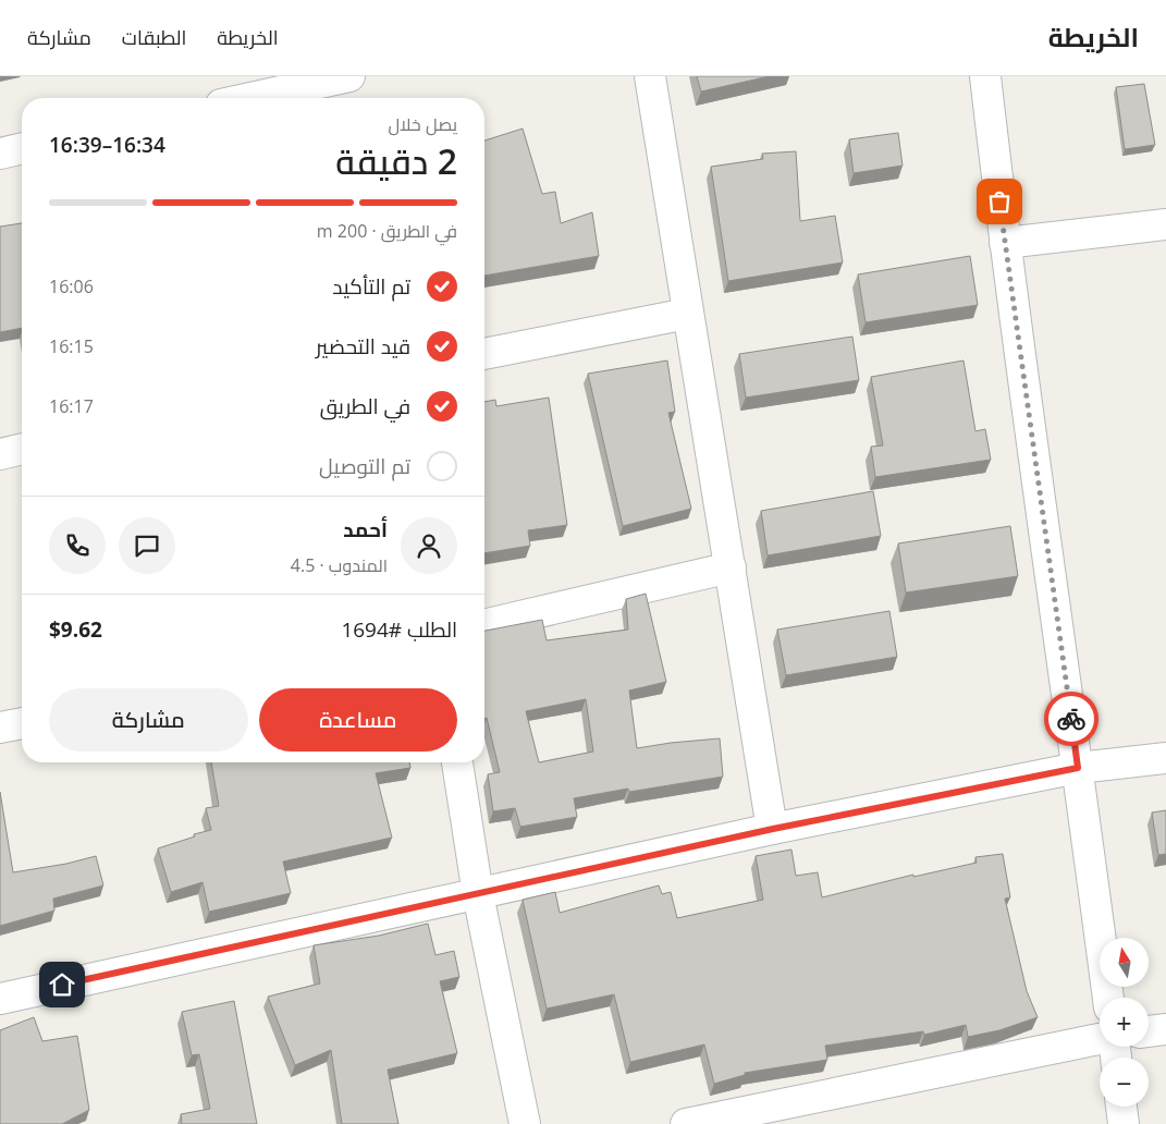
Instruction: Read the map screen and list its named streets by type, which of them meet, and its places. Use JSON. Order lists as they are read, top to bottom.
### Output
{
  "north": "top",
  "page": {
    "header": "الخريطة",
    "nav": ["الخريطة", "الطبقات", "مشاركة"],
    "heading": ["2 دقيقة", "يصل خلال", "16:34–16:39"],
    "panel": [
      "أحمد",
      "المندوب · 4.5",
      "الطلب #1694",
      "$9.62"
    ],
    "bar": "في الطريق · 200 m",
    "list": [
      ["تم التأكيد", "16:06"],
      ["قيد التحضير", "16:15"],
      ["في الطريق", "16:17"],
      "تم التوصيل"
    ],
    "buttons": ["مساعدة", "مشاركة"],
    "map_buttons": ["+", "−"]
  }
}
